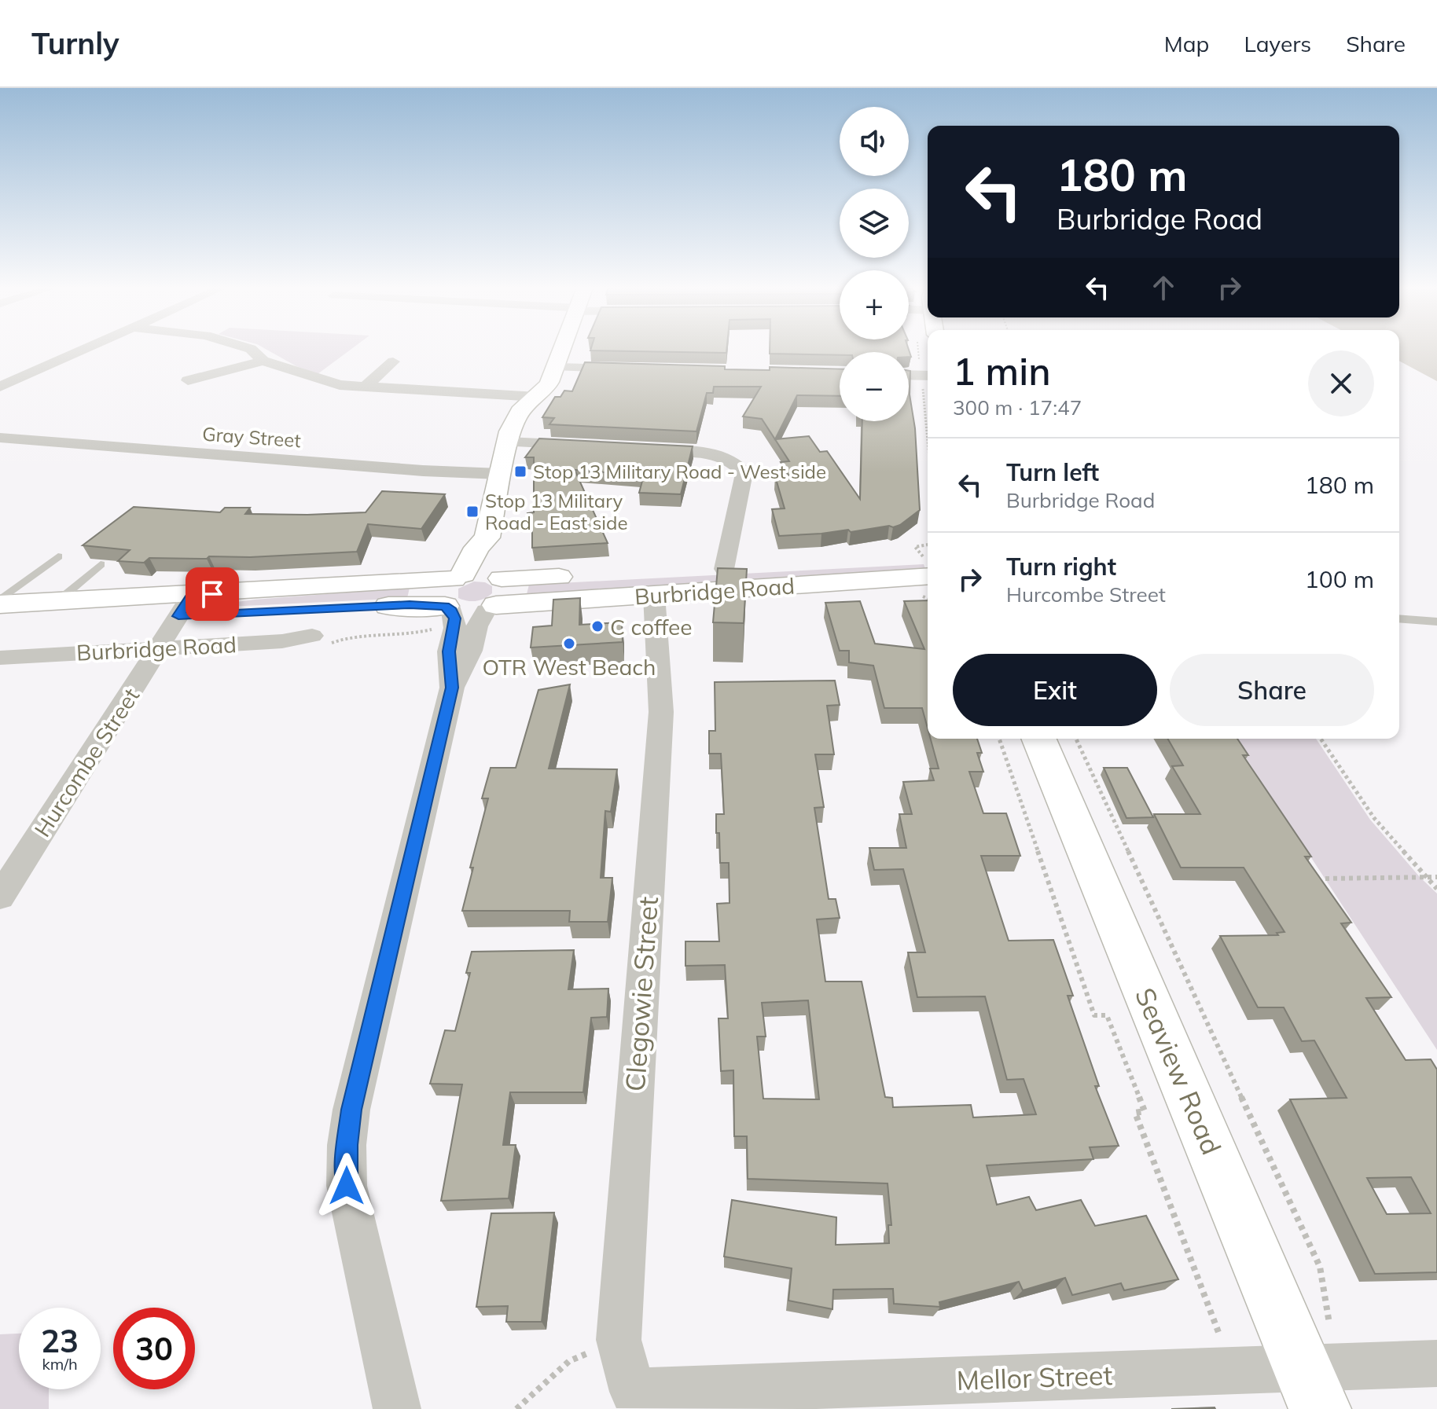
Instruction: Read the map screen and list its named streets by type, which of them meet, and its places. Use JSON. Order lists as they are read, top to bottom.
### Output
{
  "streets": {
    "main road": ["Burbridge Road", "Seaview Road"],
    "street": [
      "Gray Street",
      "Hurcombe Street",
      "Clegowie Street",
      "Mellor Street"
    ]
  },
  "crossings": [
    ["Burbridge Road", "Hurcombe Street"],
    ["Burbridge Road", "Clegowie Street"],
    ["Clegowie Street", "Mellor Street"],
    ["Seaview Road", "Mellor Street"]
  ],
  "places": {
    "transit": ["Stop 13 Military Road - West side", "Stop 13 Military Road - East side"],
    "other": ["C coffee", "OTR West Beach"]
  },
  "page": {
    "header": "Turnly",
    "nav": ["Map", "Layers", "Share"],
    "map_buttons": ["+", "−"],
    "turn": ["180 m", "Burbridge Road"],
    "heading": ["1 min", "300 m · 17:47"],
    "list": [
      {
        "name": "Turn left",
        "note": "Burbridge Road",
        "value": "180 m"
      },
      {
        "name": "Turn right",
        "note": "Hurcombe Street",
        "value": "100 m"
      }
    ],
    "buttons": ["Exit", "Share"],
    "speed": "23 km/h",
    "limit": "30"
  }
}
